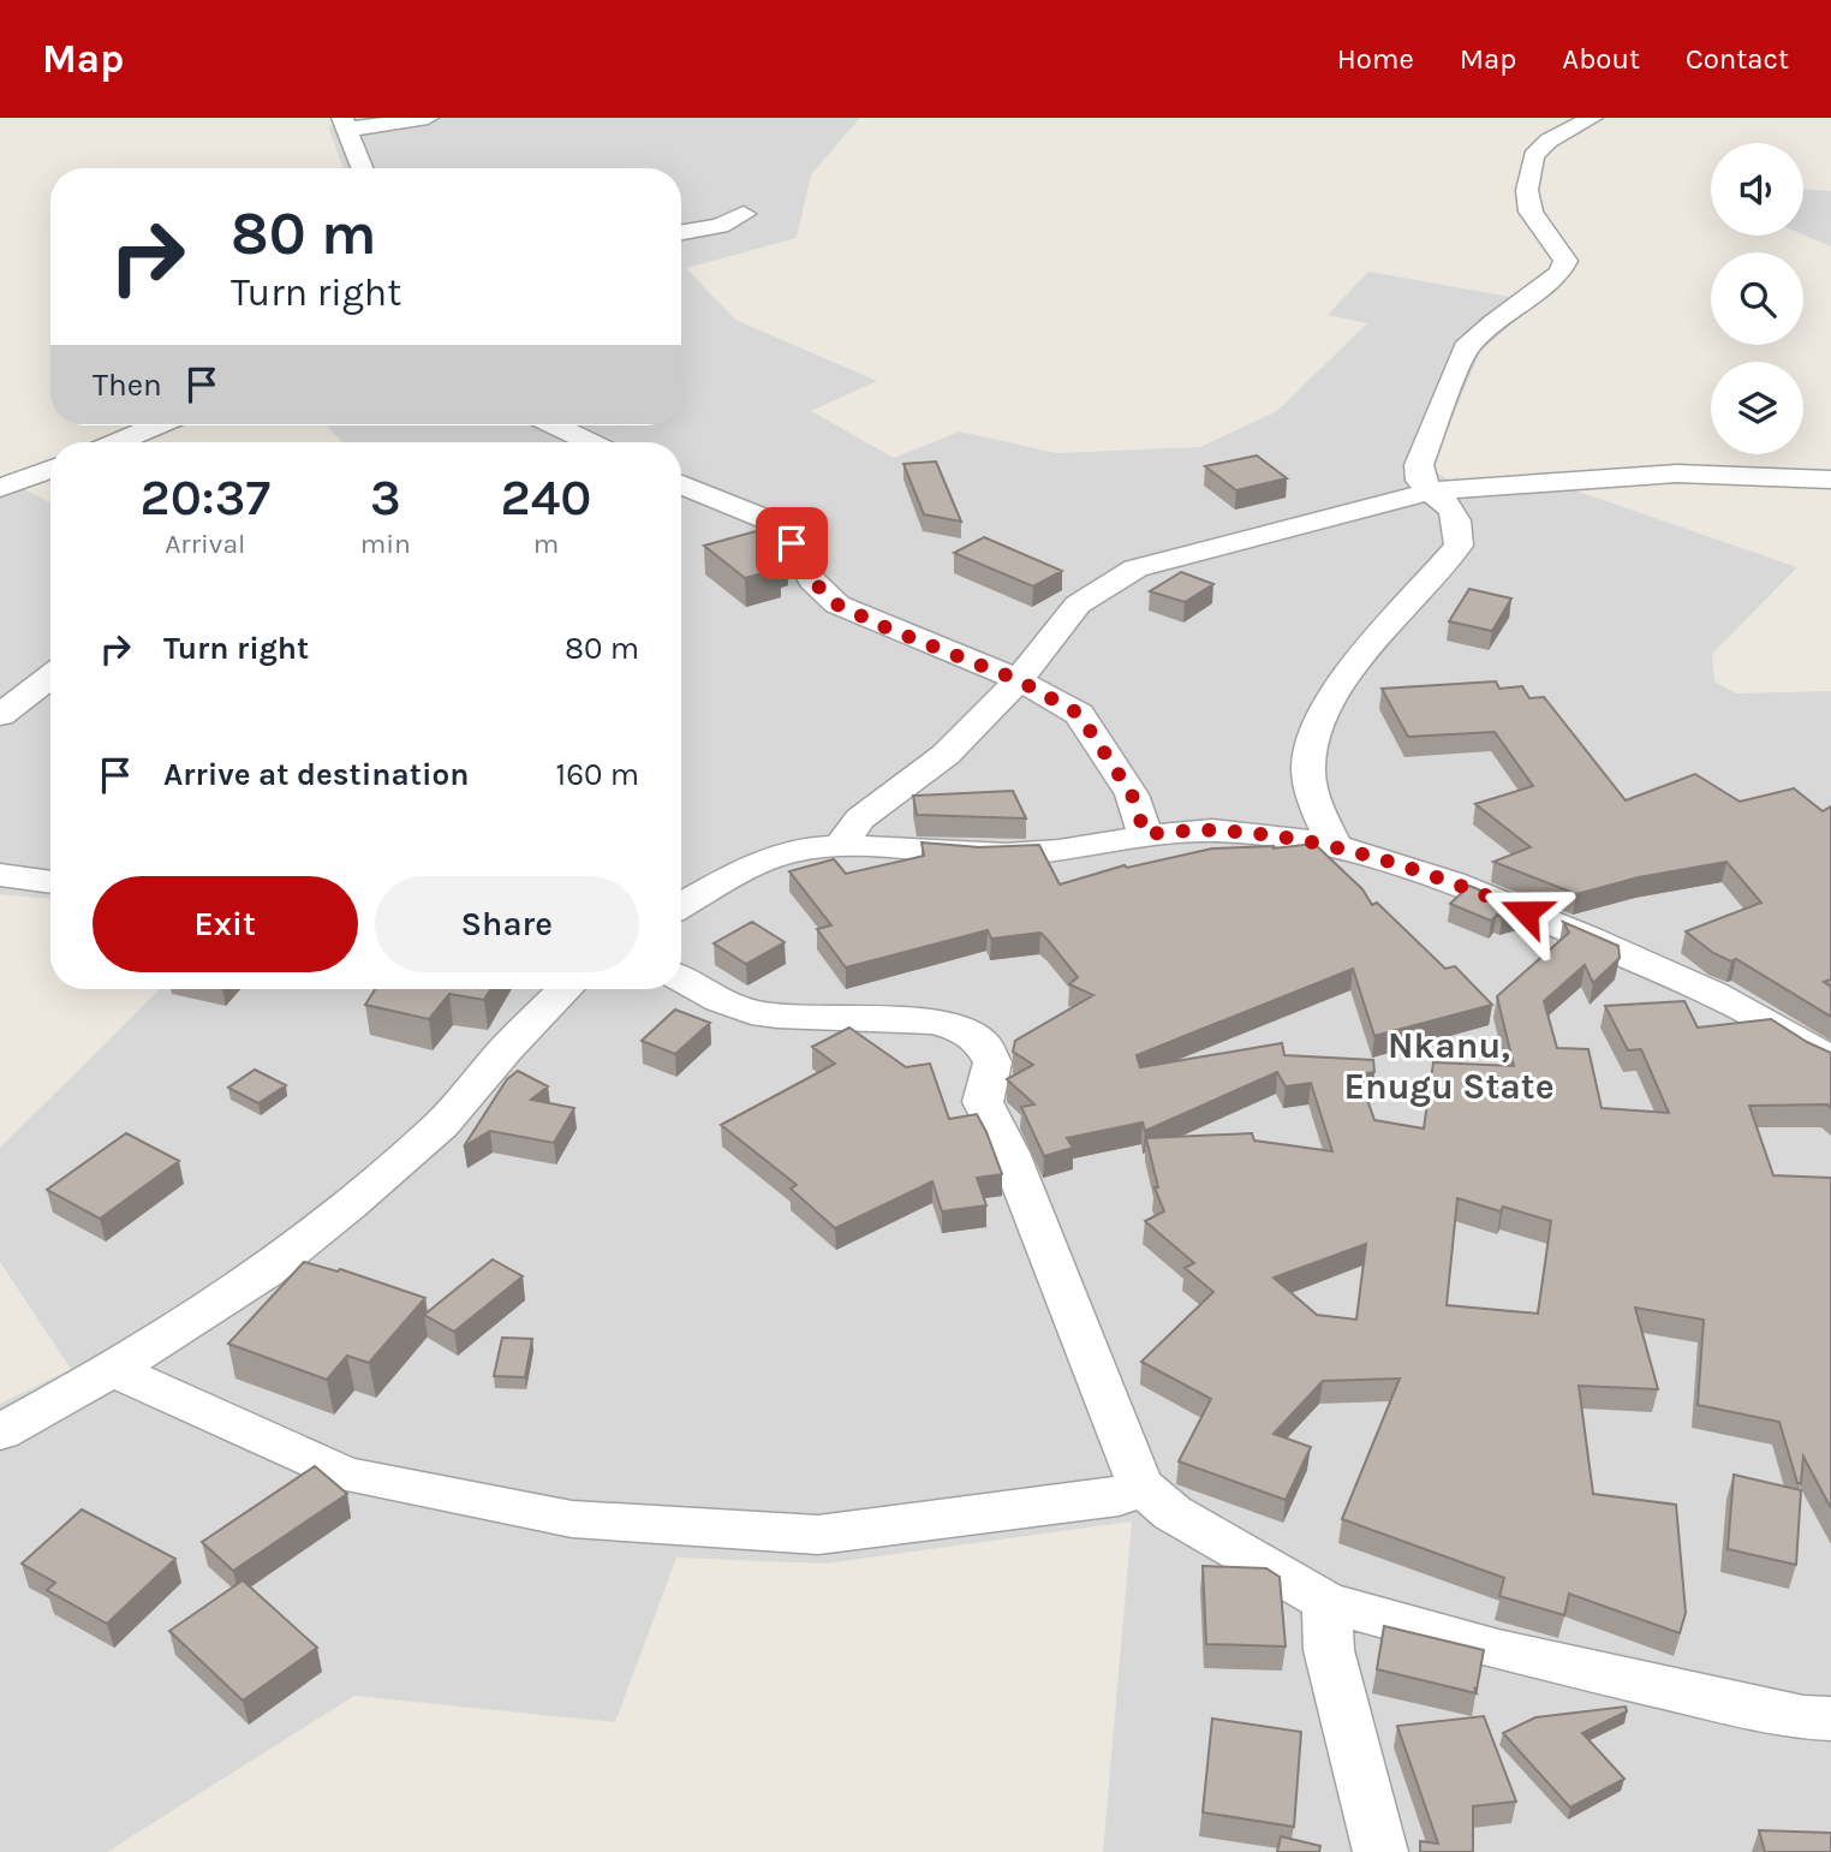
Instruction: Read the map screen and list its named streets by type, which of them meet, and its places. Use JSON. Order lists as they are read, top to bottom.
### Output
{
  "districts": ["Nkanu, Enugu State"],
  "page": {
    "header": "Map",
    "nav": [
      "Home",
      "Map",
      "About",
      "Contact"
    ],
    "turn": ["80 m", "Turn right"],
    "then": "Then",
    "eta": [
      "20:37",
      "Arrival",
      "3",
      "min",
      "240",
      "m"
    ],
    "list": [
      {
        "name": "Turn right",
        "value": "80 m"
      },
      {
        "name": "Arrive at destination",
        "value": "160 m"
      }
    ],
    "buttons": ["Exit", "Share"]
  }
}
